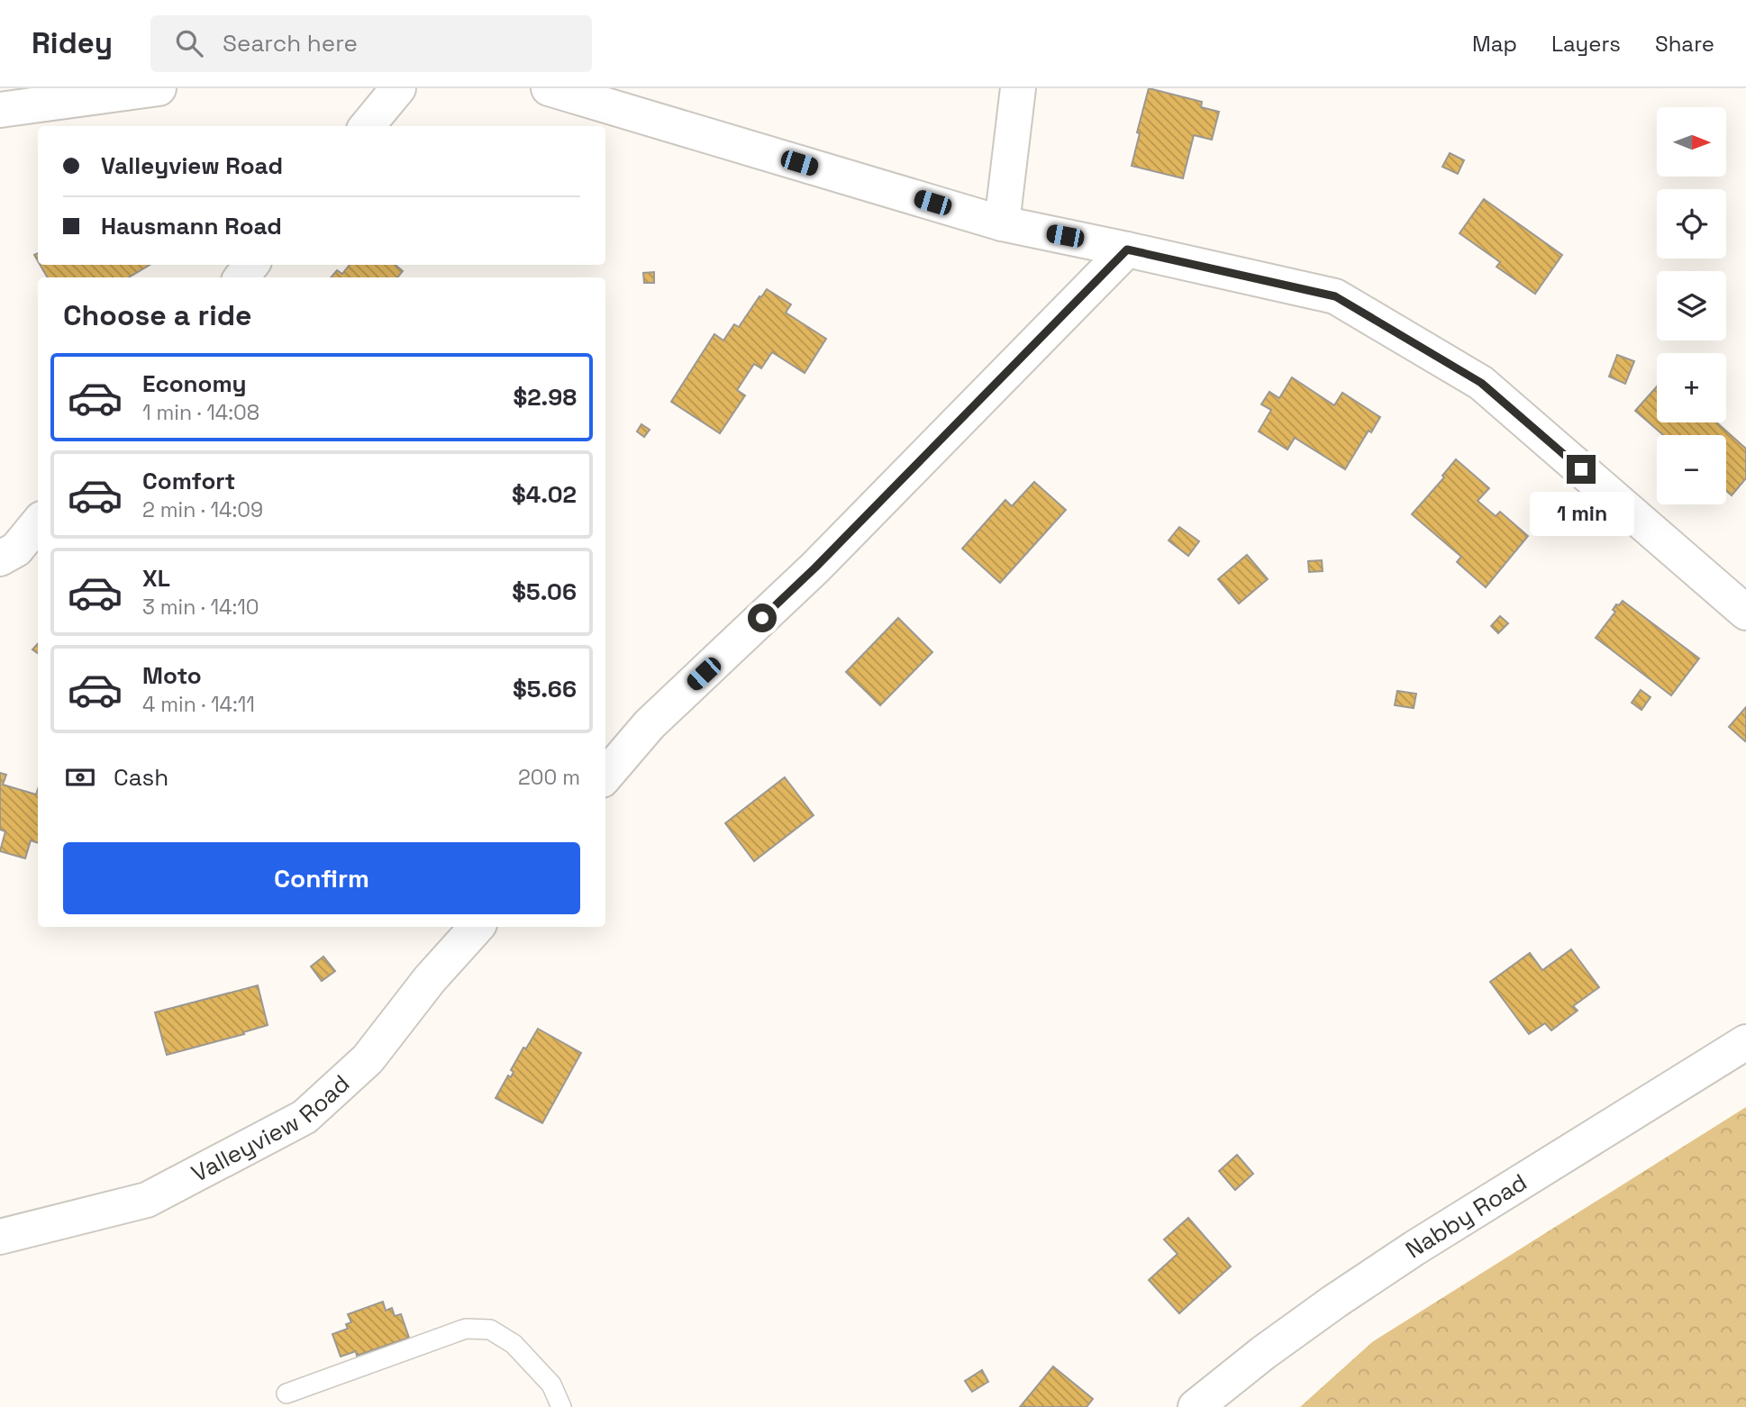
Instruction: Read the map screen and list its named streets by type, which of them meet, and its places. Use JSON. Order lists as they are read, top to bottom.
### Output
{
  "streets": {
    "street": ["Valleyview Road", "Nabby Road"]
  },
  "north": "right",
  "page": {
    "header": "Ridey",
    "search": "Search here",
    "nav": ["Map", "Layers", "Share"],
    "map_buttons": ["+", "−"],
    "banner": ["Valleyview Road", "Hausmann Road"],
    "heading": "Choose a ride",
    "list": [
      {
        "name": "Economy",
        "note": "1 min · 14:08",
        "value": "$2.98"
      },
      {
        "name": "Comfort",
        "note": "2 min · 14:09",
        "value": "$4.02"
      },
      {
        "name": "XL",
        "note": "3 min · 14:10",
        "value": "$5.06"
      },
      {
        "name": "Moto",
        "note": "4 min · 14:11",
        "value": "$5.66"
      }
    ],
    "bubble": "1 min",
    "pay": ["Cash", "200 m"],
    "buttons": "Confirm"
  }
}
